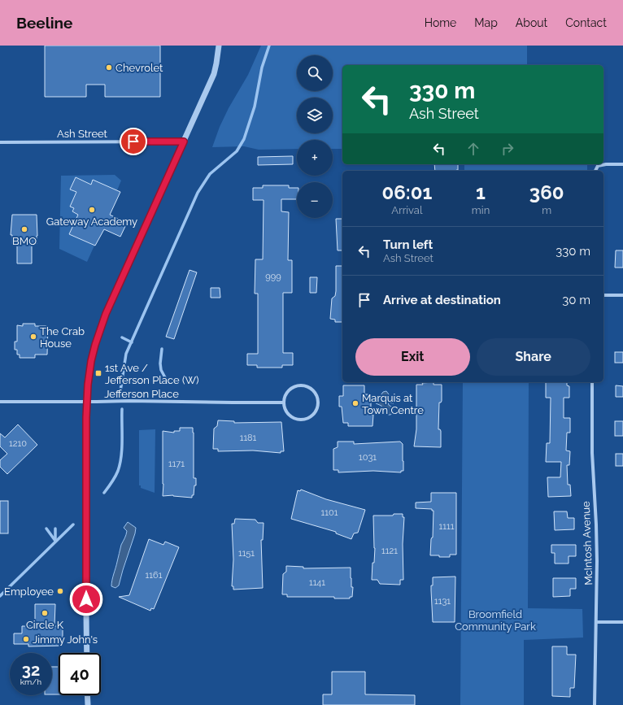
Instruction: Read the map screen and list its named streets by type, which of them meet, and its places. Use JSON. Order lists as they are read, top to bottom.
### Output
{
  "streets": {
    "street": ["Ash Street", "Jefferson Place", "McIntosh Avenue"]
  },
  "parks": ["Broomfield Community Park"],
  "places": {
    "other": [
      "Chevrolet",
      "Gateway Academy",
      "BMO",
      "The Crab House",
      "Marquis at Town Centre",
      "Employee",
      "Circle K",
      "Jimmy John's"
    ],
    "transit": ["1st Ave / Jefferson Place (W)"]
  },
  "house_numbers": [
    "999",
    "1181",
    "1210",
    "1031",
    "1171",
    "1101",
    "1111",
    "1121",
    "1151",
    "1161",
    "1141",
    "1131"
  ],
  "page": {
    "header": "Beeline",
    "nav": [
      "Home",
      "Map",
      "About",
      "Contact"
    ],
    "map_buttons": ["+", "−"],
    "turn": ["330 m", "Ash Street"],
    "eta": [
      "06:01",
      "Arrival",
      "1",
      "min",
      "360",
      "m"
    ],
    "list": [
      {
        "name": "Turn left",
        "note": "Ash Street",
        "value": "330 m"
      },
      {
        "name": "Arrive at destination",
        "value": "30 m"
      }
    ],
    "buttons": ["Exit", "Share"],
    "speed": "32 km/h",
    "limit": "40"
  }
}
